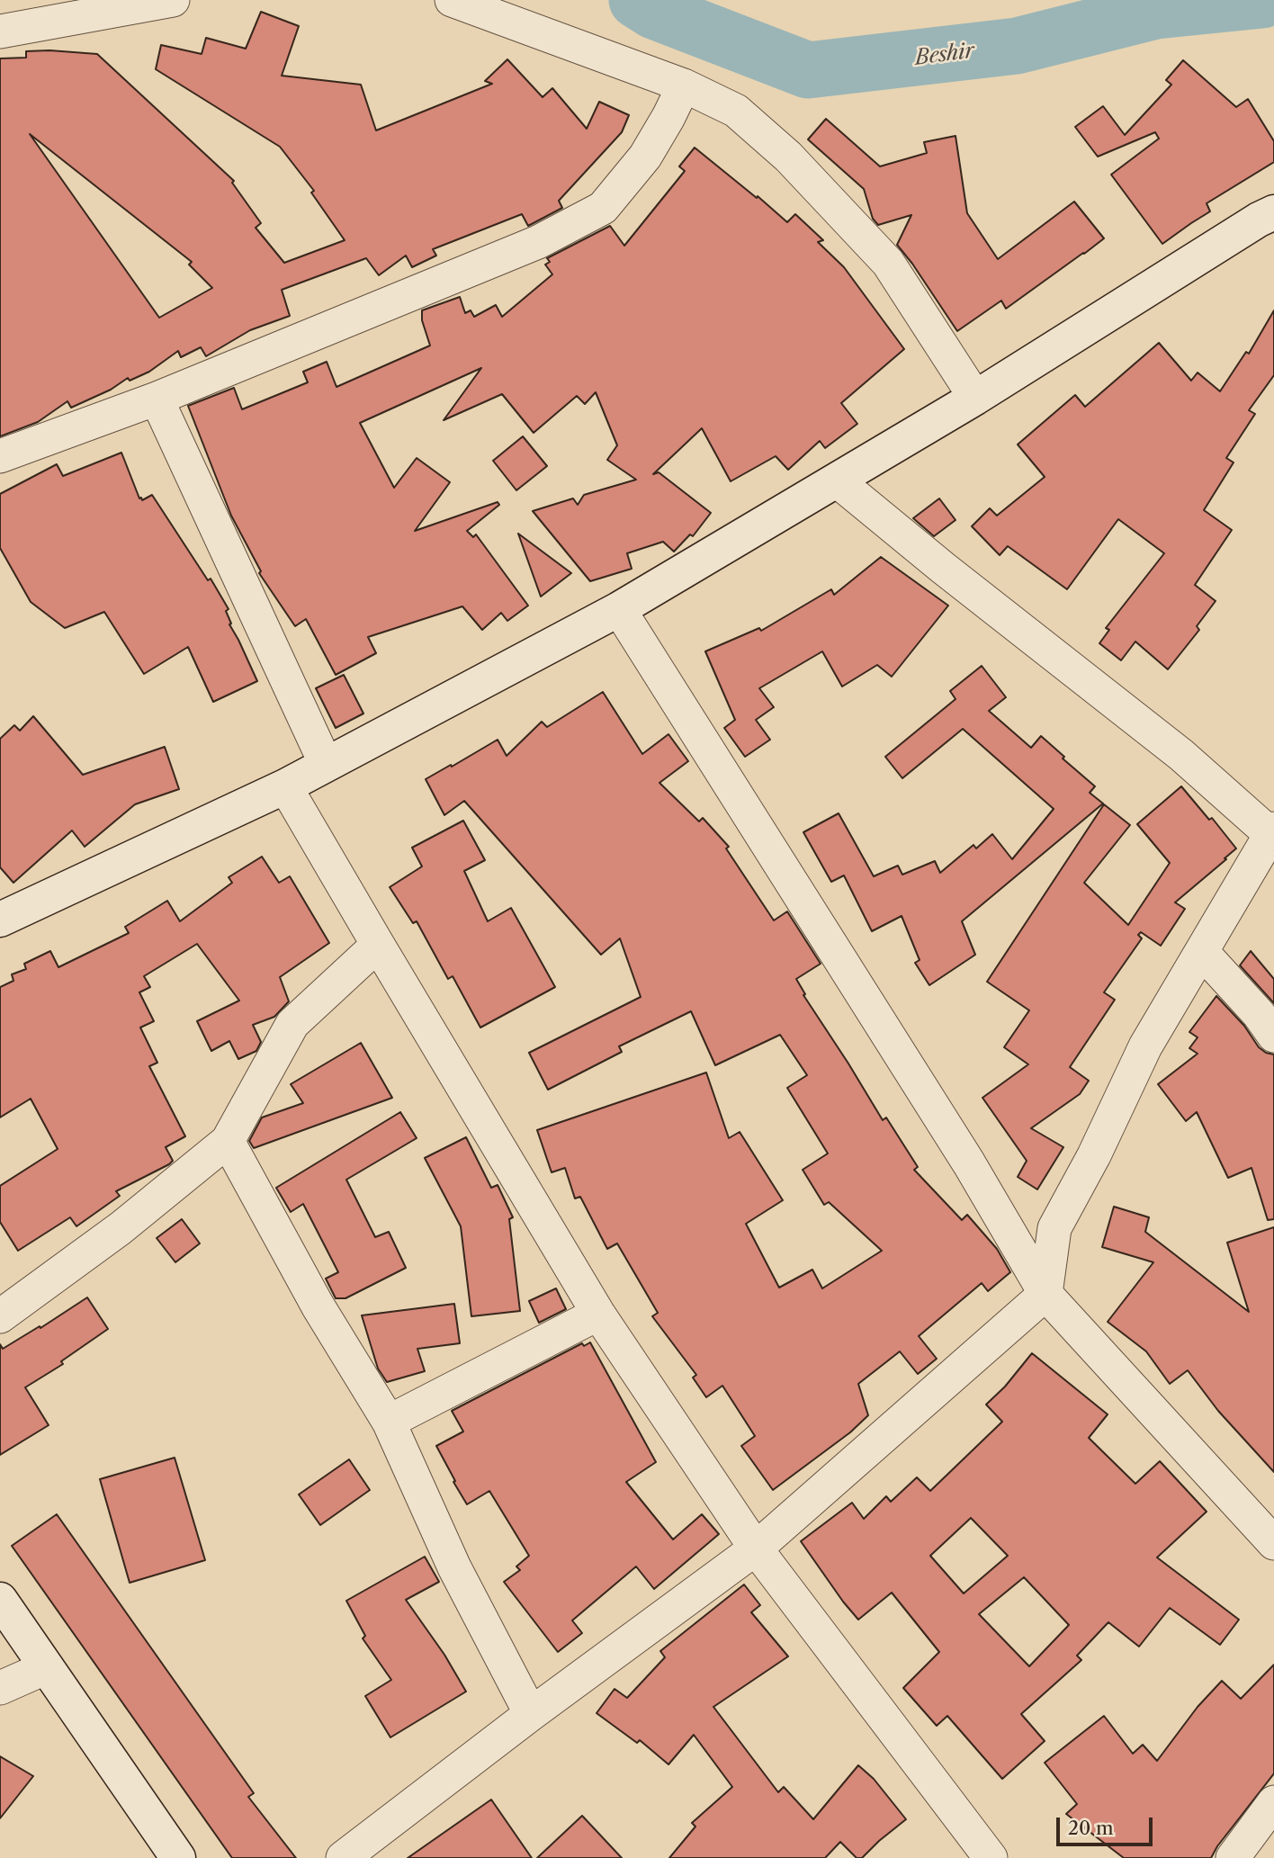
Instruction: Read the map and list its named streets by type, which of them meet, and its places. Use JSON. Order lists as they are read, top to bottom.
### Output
{
  "water": ["Beshir"],
  "scale_bar": "20 m"
}
